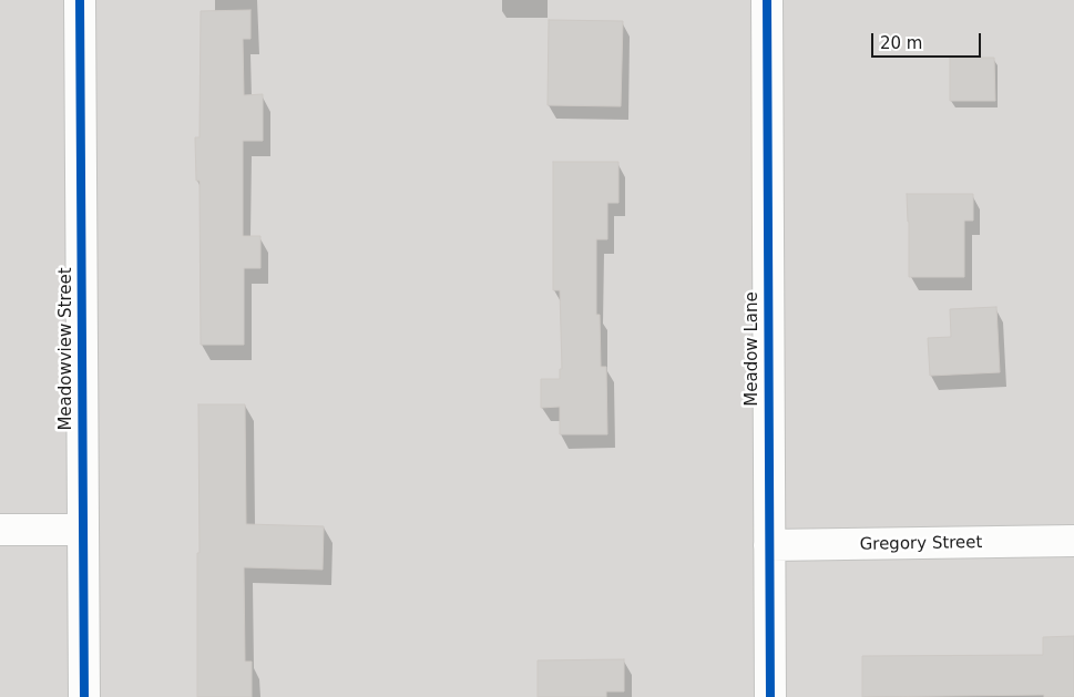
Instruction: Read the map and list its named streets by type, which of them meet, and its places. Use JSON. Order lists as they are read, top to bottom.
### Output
{
  "streets": {
    "street": ["Meadowview Street", "Meadow Lane", "Gregory Street"]
  },
  "crossings": [
    ["Meadow Lane", "Gregory Street"]
  ],
  "scale_bar": "20 m"
}
